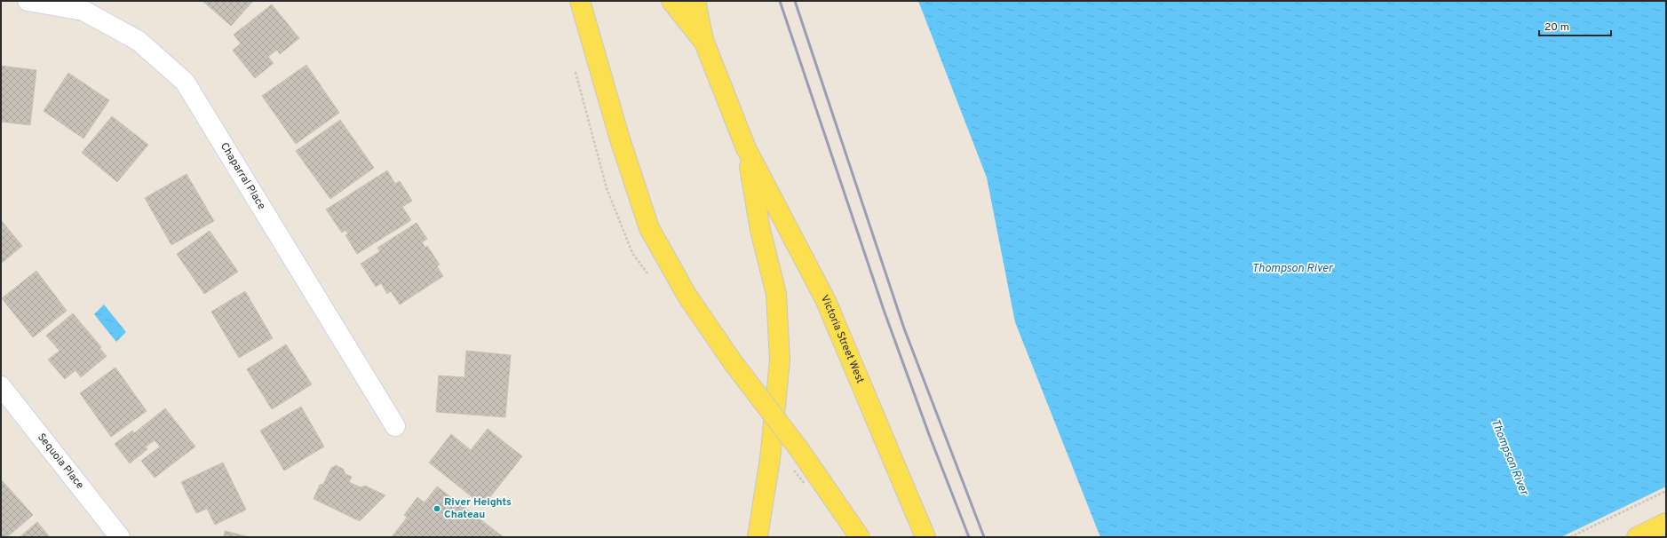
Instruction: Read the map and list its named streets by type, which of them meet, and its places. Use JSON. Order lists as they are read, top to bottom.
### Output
{
  "streets": {
    "main road": ["Victoria Street West"],
    "street": ["Chaparral Place", "Sequoia Place"]
  },
  "water": ["Thompson River"],
  "places": ["River Heights Chateau"],
  "scale_bar": "20 m"
}
